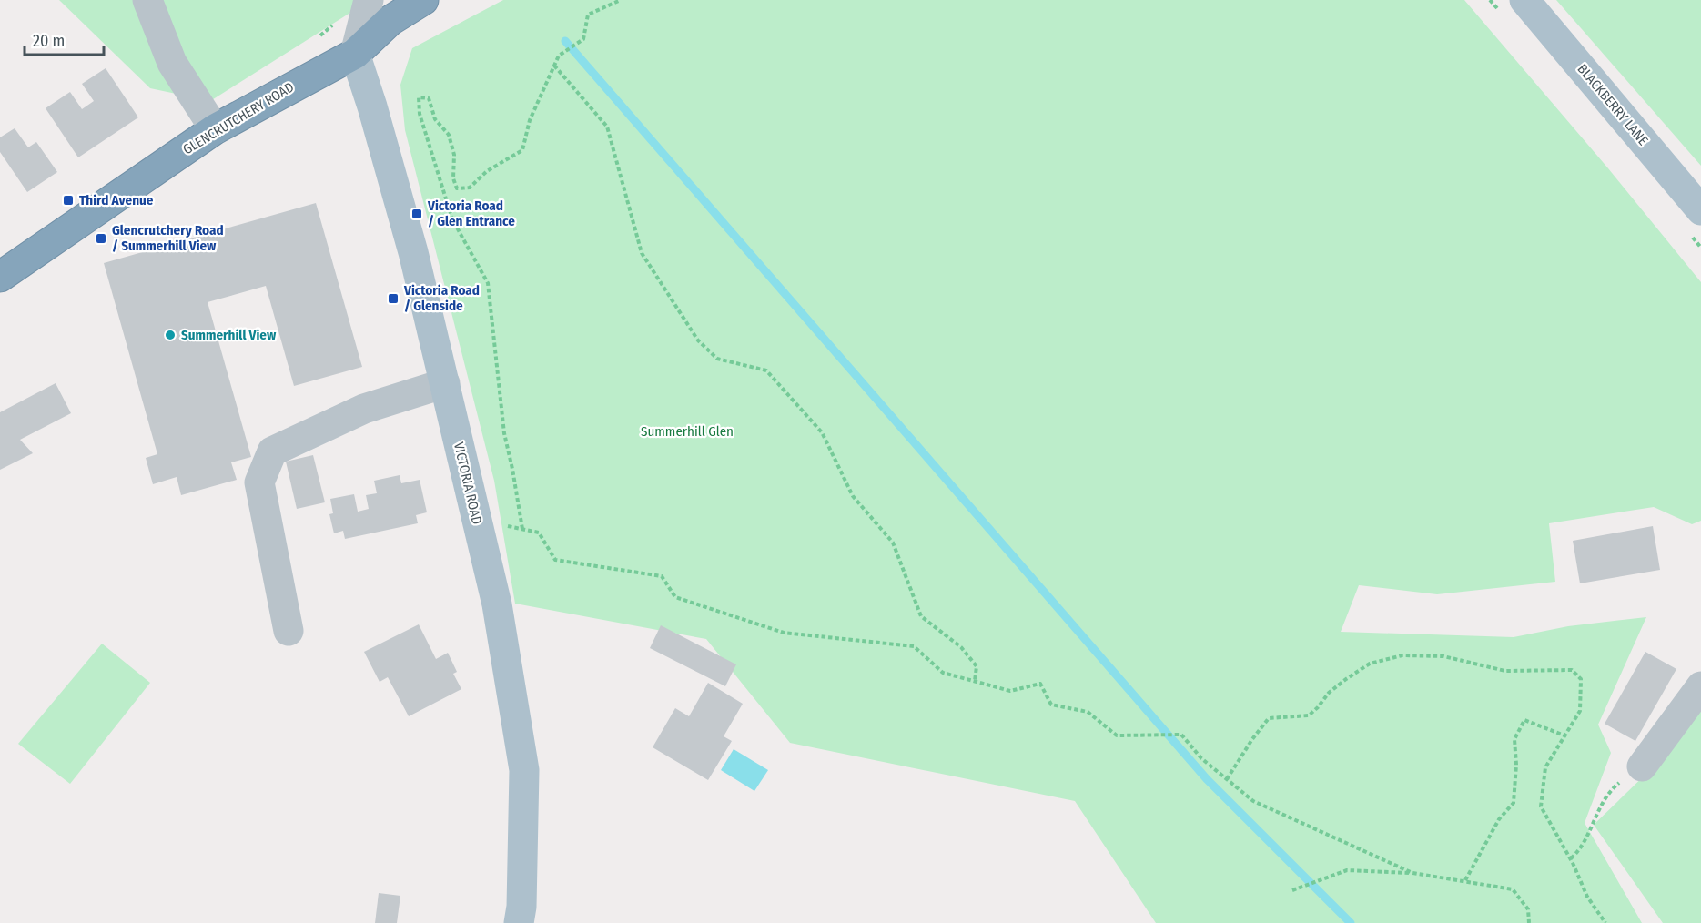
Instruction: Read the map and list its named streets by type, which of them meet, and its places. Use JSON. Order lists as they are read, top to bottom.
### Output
{
  "streets": {
    "highway": ["GLENCRUTCHERY ROAD"],
    "main road": ["BLACKBERRY LANE", "VICTORIA ROAD"]
  },
  "crossings": [
    ["GLENCRUTCHERY ROAD", "VICTORIA ROAD"]
  ],
  "parks": ["Summerhill Glen"],
  "places": {
    "transit": [
      "Third Avenue",
      "Victoria Road / Glen Entrance",
      "Glencrutchery Road / Summerhill View",
      "Victoria Road / Glenside"
    ],
    "other": ["Summerhill View"]
  },
  "scale_bar": "20 m"
}
